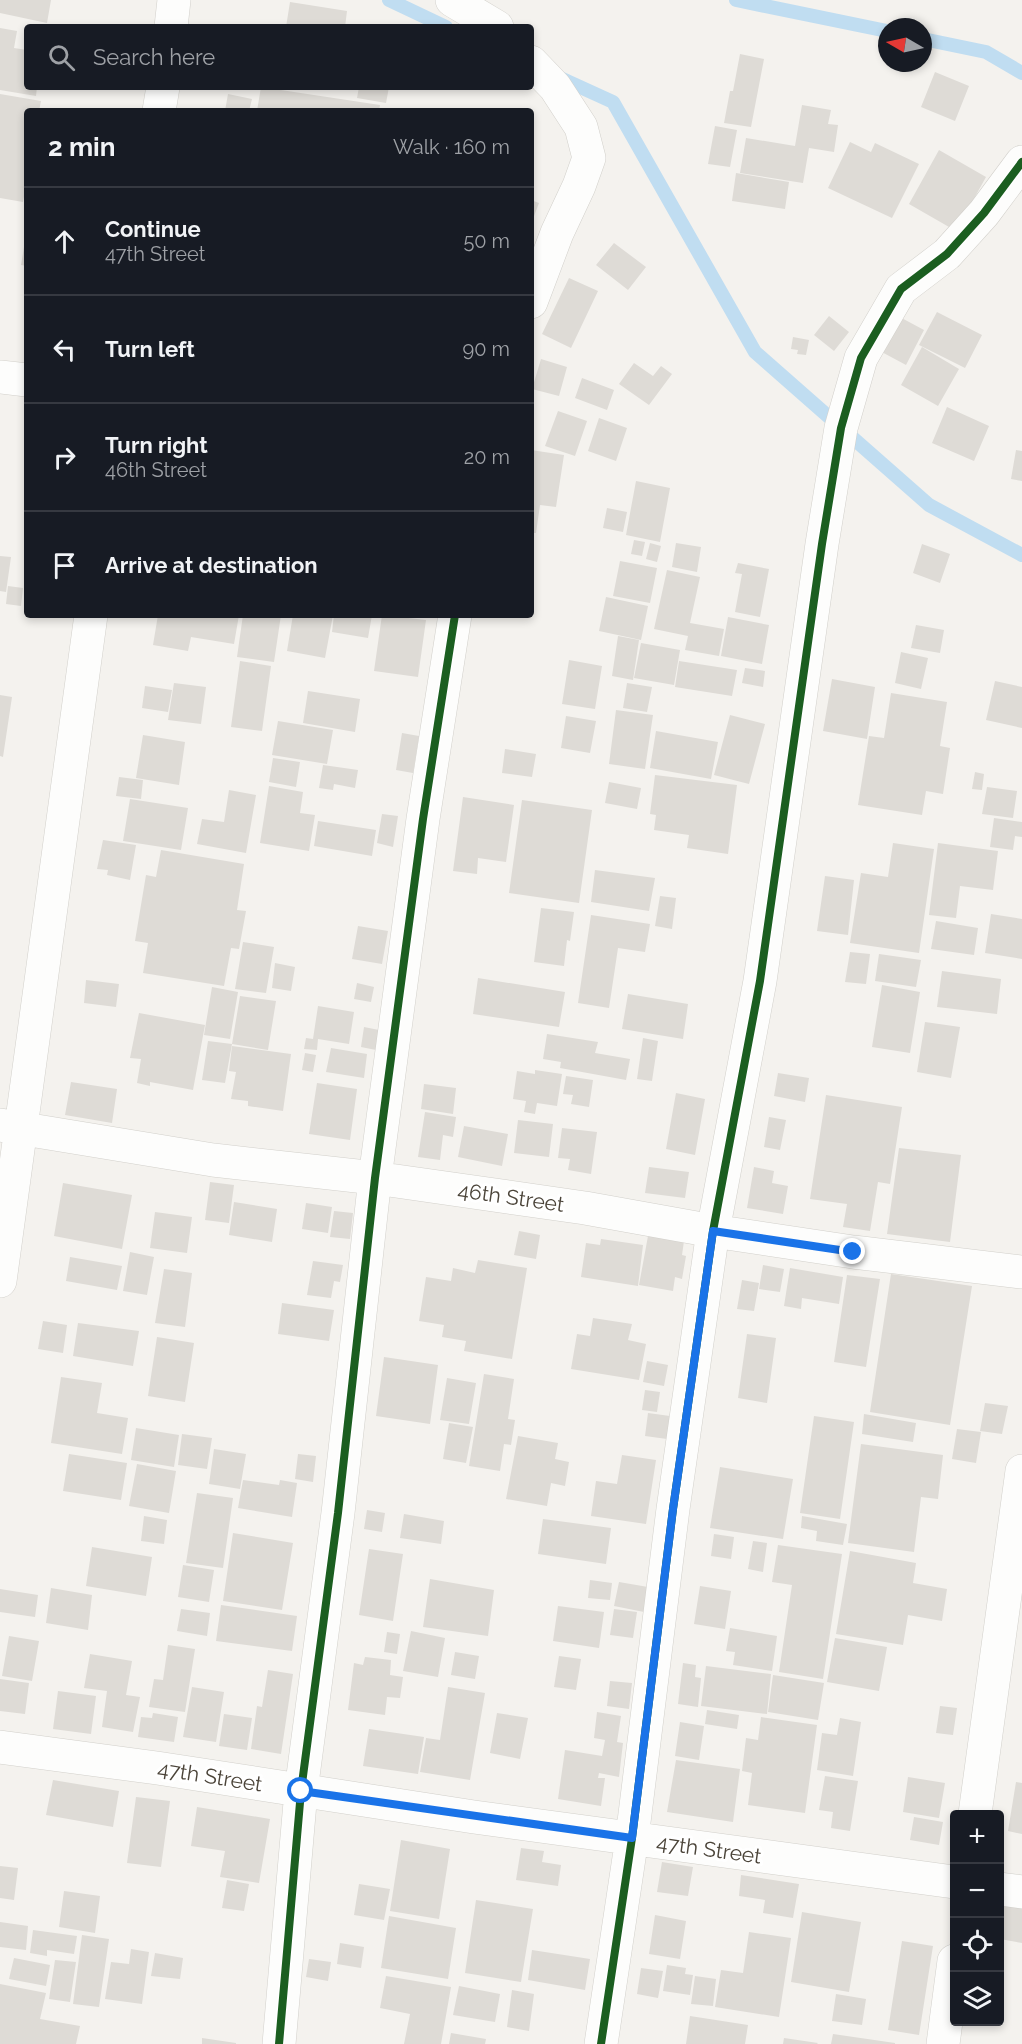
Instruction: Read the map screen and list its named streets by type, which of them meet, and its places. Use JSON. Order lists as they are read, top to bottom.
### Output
{
  "streets": {
    "street": ["46th Street", "47th Street"]
  },
  "north": "left",
  "page": {
    "search": "Search here",
    "heading": ["2 min", "Walk · 160 m"],
    "list": [
      ["Continue", "47th Street", "50 m"],
      ["Turn left", "90 m"],
      ["Turn right", "46th Street", "20 m"],
      "Arrive at destination"
    ],
    "map_buttons": ["+", "−"]
  }
}
